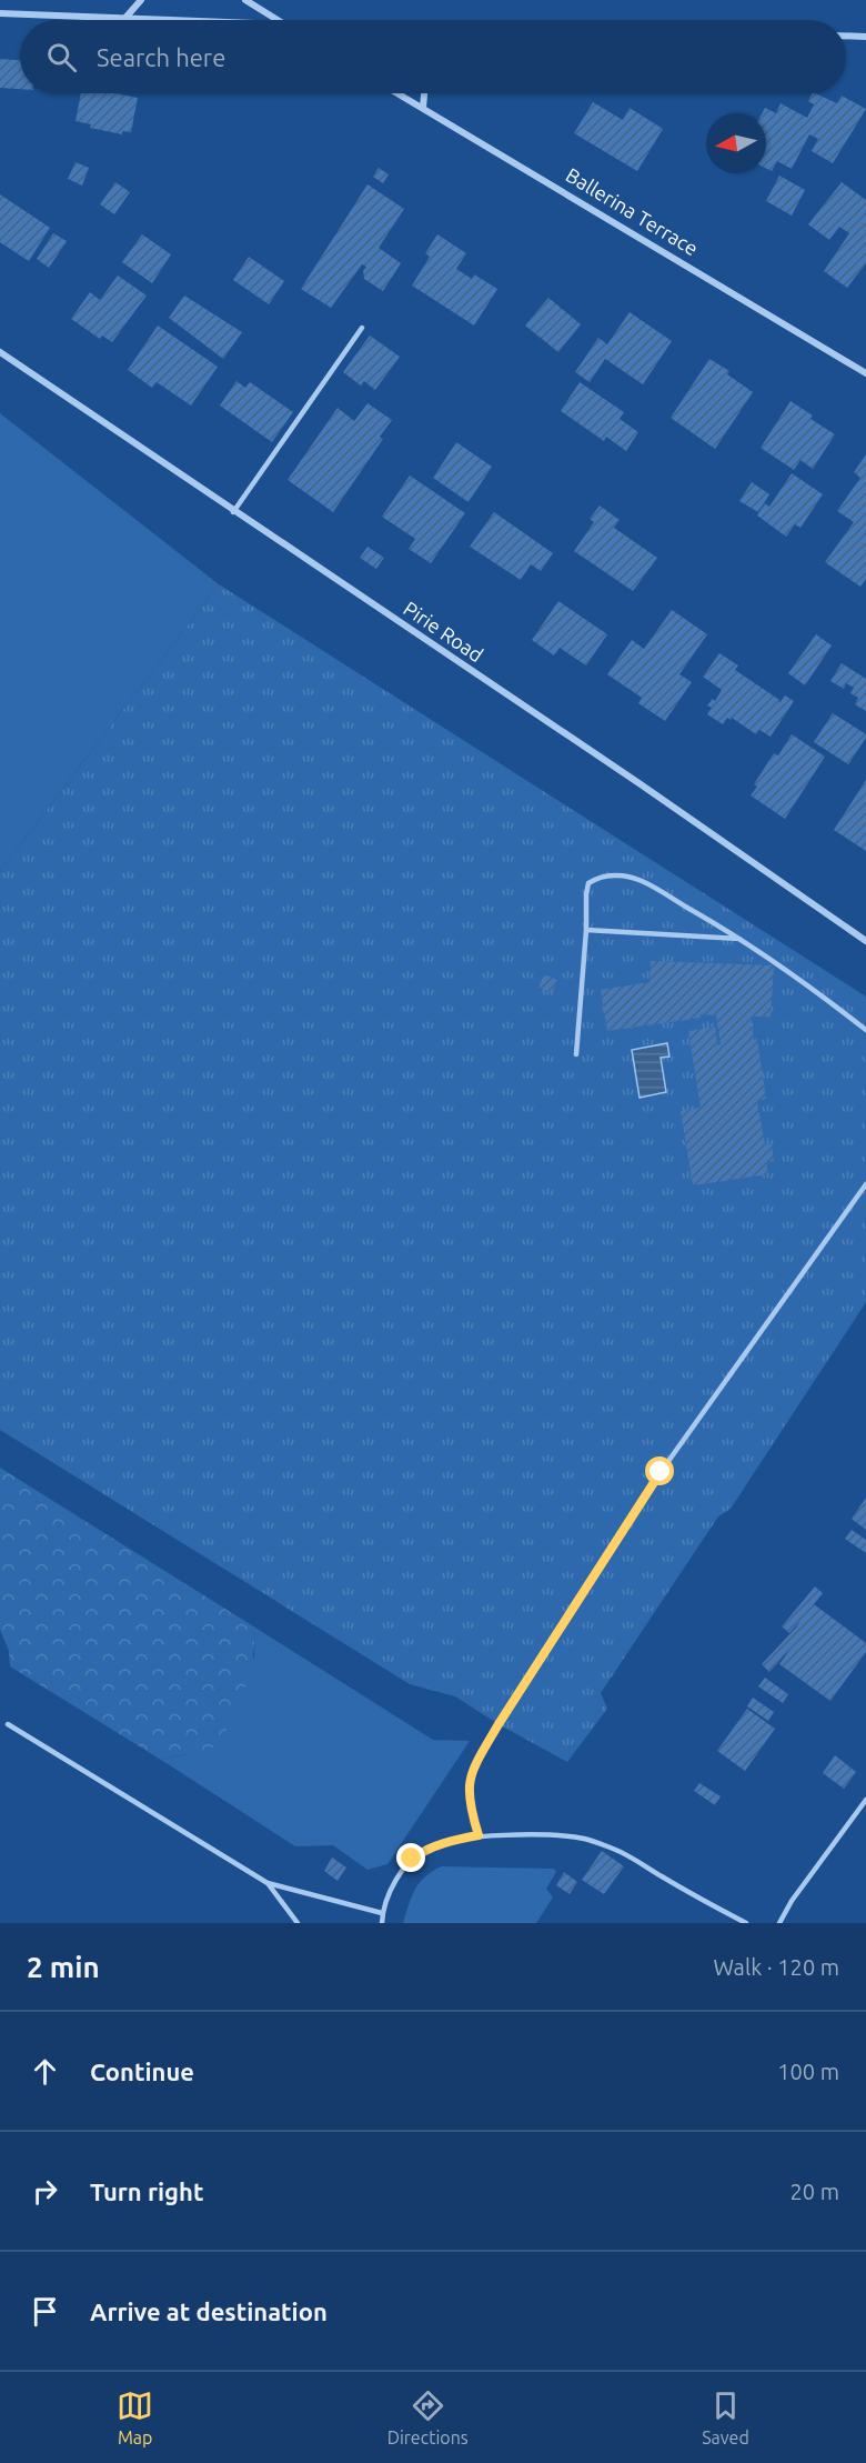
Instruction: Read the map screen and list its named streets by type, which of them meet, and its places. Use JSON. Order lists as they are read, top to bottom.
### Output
{
  "streets": {
    "street": ["Ballerina Terrace", "Pirie Road"]
  },
  "north": "left",
  "page": {
    "search": "Search here",
    "heading": ["2 min", "Walk · 120 m"],
    "list": [
      ["Continue", "100 m"],
      ["Turn right", "20 m"],
      "Arrive at destination"
    ],
    "nav": ["Map", "Directions", "Saved"]
  }
}
